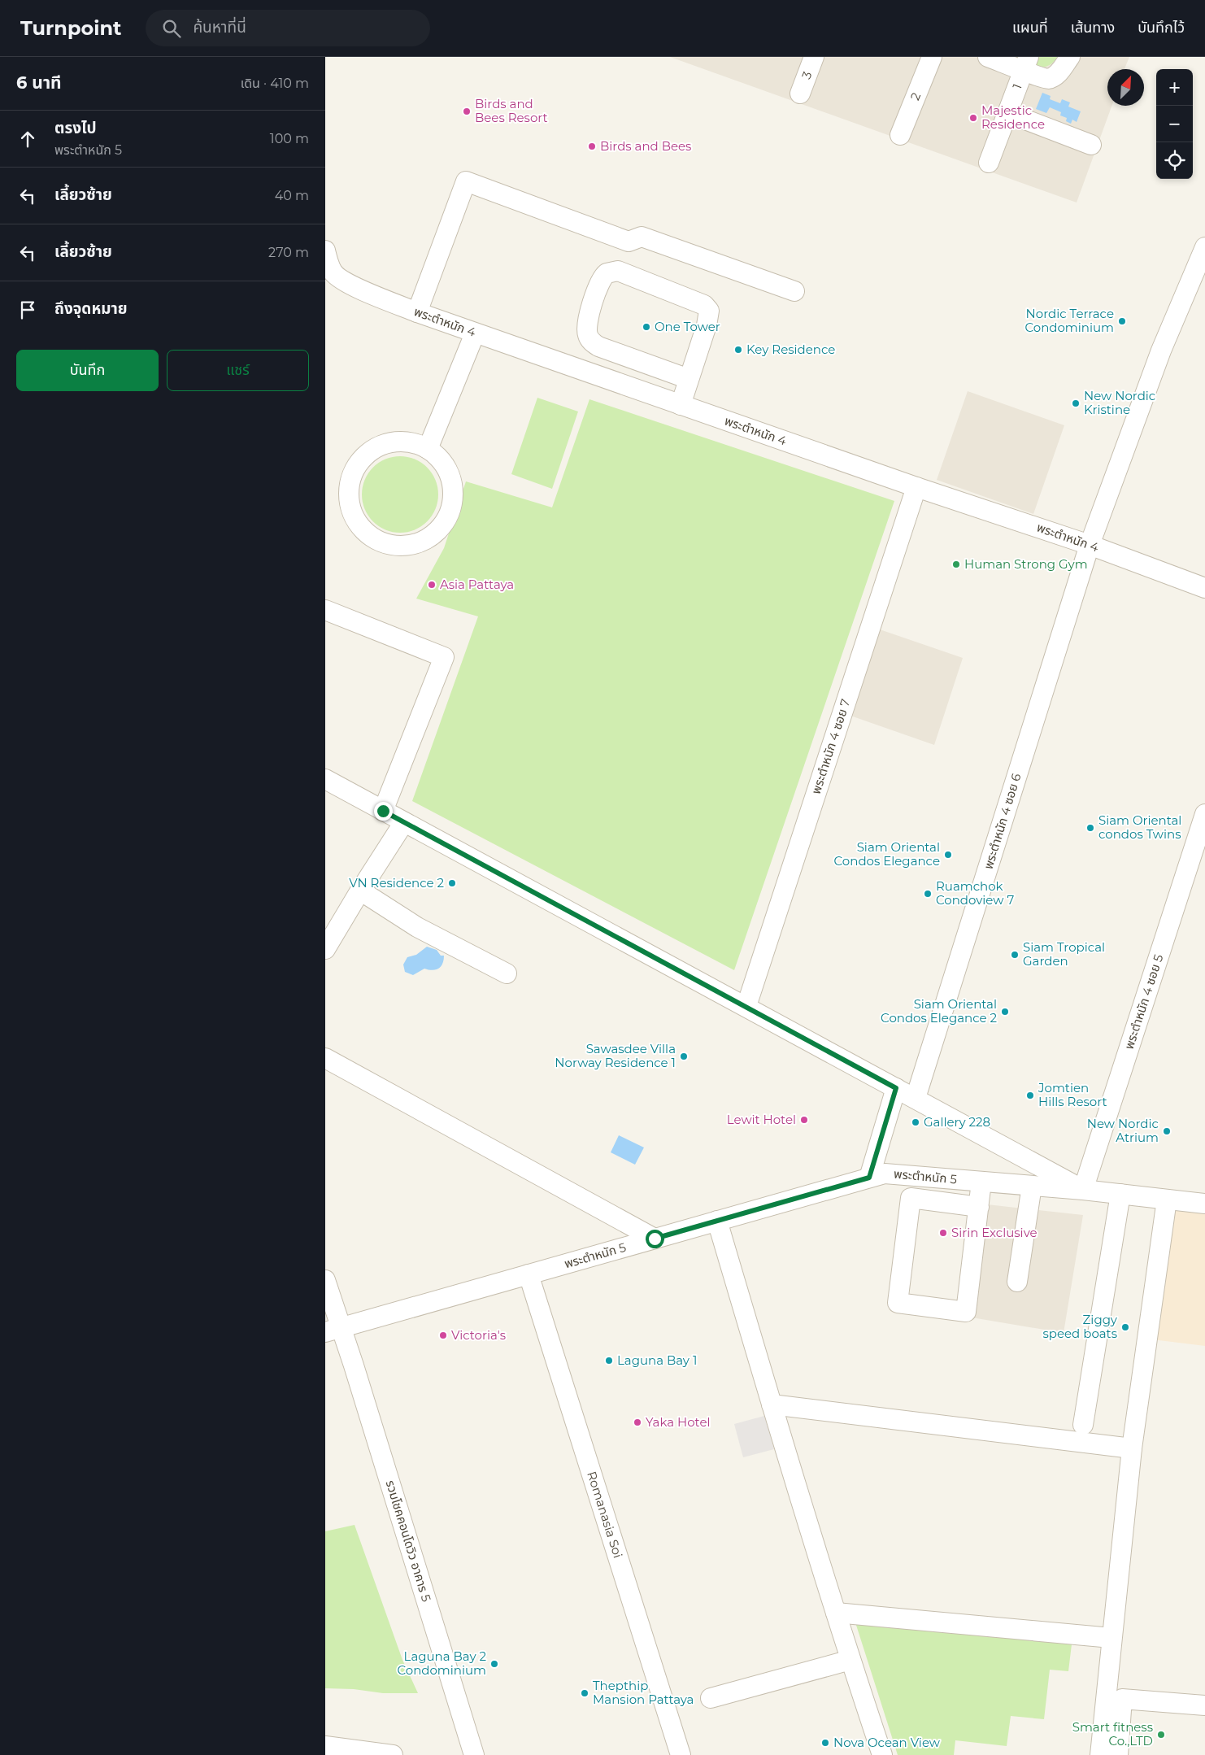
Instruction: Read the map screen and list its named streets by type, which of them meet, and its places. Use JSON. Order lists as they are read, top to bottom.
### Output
{
  "streets": {
    "street": [
      "3",
      "1",
      "2",
      "พระตำหนัก 4",
      "พระตำหนัก 4 ซอย 7",
      "พระตำหนัก 4 ซอย 6",
      "พระตำหนัก 4 ซอย 5",
      "พระตำหนัก 5",
      "Romanasia Soi",
      "รวมโชคคอนโดวิว อาคาร 5"
    ]
  },
  "crossings": [
    ["พระตำหนัก 4", "พระตำหนัก 4 ซอย 7"],
    ["พระตำหนัก 4", "พระตำหนัก 4 ซอย 6"],
    ["พระตำหนัก 4 ซอย 5", "พระตำหนัก 5"],
    ["พระตำหนัก 5", "Romanasia Soi"],
    ["พระตำหนัก 5", "รวมโชคคอนโดวิว อาคาร 5"]
  ],
  "places": [
    "Birds and Bees Resort",
    "Majestic Residence",
    "Birds and Bees",
    "Nordic Terrace Condominium",
    "One Tower",
    "Key Residence",
    "New Nordic Kristine",
    "Human Strong Gym",
    "Asia Pattaya",
    "Siam Oriental condos Twins",
    "Siam Oriental Condos Elegance",
    "VN Residence 2",
    "Ruamchok Condoview 7",
    "Siam Tropical Garden",
    "Siam Oriental Condos Elegance 2",
    "Sawasdee Villa Norway Residence 1",
    "Jomtien Hills Resort",
    "Lewit Hotel",
    "Gallery 228",
    "New Nordic Atrium",
    "Sirin Exclusive",
    "Ziggy speed boats",
    "Victoria's",
    "Laguna Bay 1",
    "Yaka Hotel",
    "Laguna Bay 2 Condominium",
    "Thepthip Mansion Pattaya",
    "Smart fitness Co.,LTD",
    "Nova Ocean View"
  ],
  "north": "top right",
  "page": {
    "header": "Turnpoint",
    "search": "ค้นหาที่นี่",
    "nav": ["แผนที่", "เส้นทาง", "บันทึกไว้"],
    "heading": ["6 นาที", "เดิน · 410 m"],
    "map_buttons": ["+", "−"],
    "list": [
      ["ตรงไป", "พระตำหนัก 5", "100 m"],
      ["เลี้ยวซ้าย", "40 m"],
      ["เลี้ยวซ้าย", "270 m"],
      "ถึงจุดหมาย"
    ],
    "buttons": ["บันทึก", "แชร์"]
  }
}
